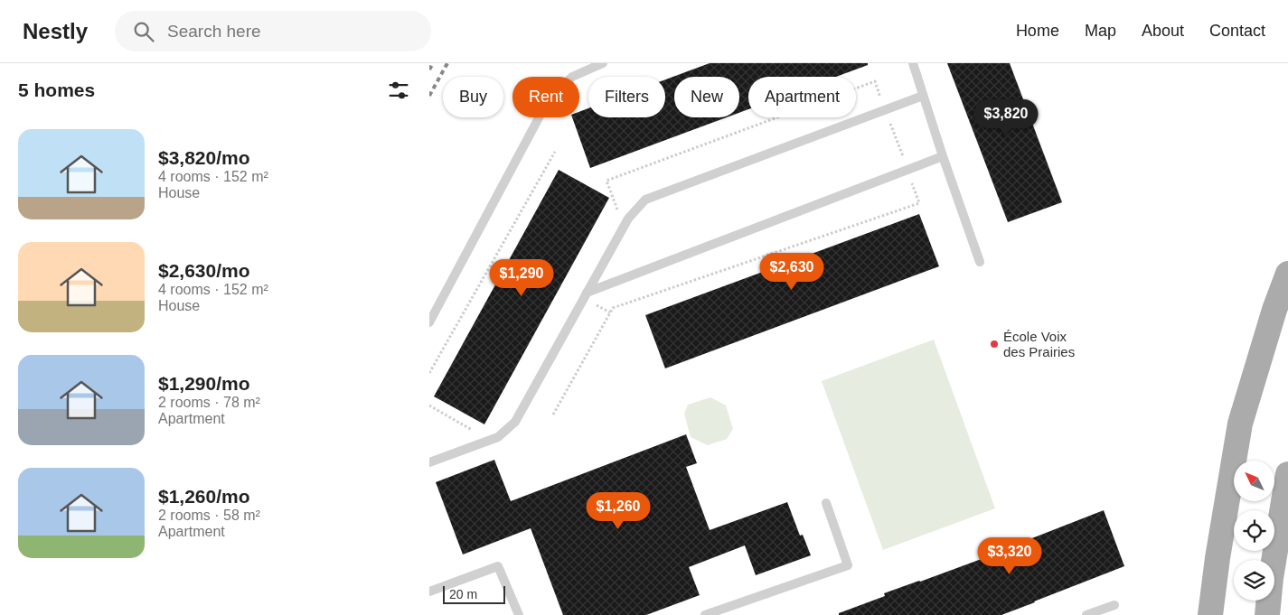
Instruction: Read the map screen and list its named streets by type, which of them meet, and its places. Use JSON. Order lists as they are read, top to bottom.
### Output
{
  "places": ["École Voix des Prairies"],
  "scale_bar": "20 m",
  "north": "top left",
  "page": {
    "header": "Nestly",
    "search": "Search here",
    "nav": [
      "Home",
      "Map",
      "About",
      "Contact"
    ],
    "heading": "5 homes",
    "chip": [
      "Buy",
      "Rent",
      "Filters",
      "New",
      "Apartment"
    ],
    "price": [
      "$3,820",
      "$2,630",
      "$1,290",
      "$1,260",
      "$3,320"
    ],
    "list": [
      {
        "name": "$3,820/mo",
        "note": "4 rooms · 152 m² · House"
      },
      {
        "name": "$2,630/mo",
        "note": "4 rooms · 152 m² · House"
      },
      {
        "name": "$1,290/mo",
        "note": "2 rooms · 78 m² · Apartment"
      },
      {
        "name": "$1,260/mo",
        "note": "2 rooms · 58 m² · Apartment"
      }
    ],
    "scale": "20 m"
  }
}
